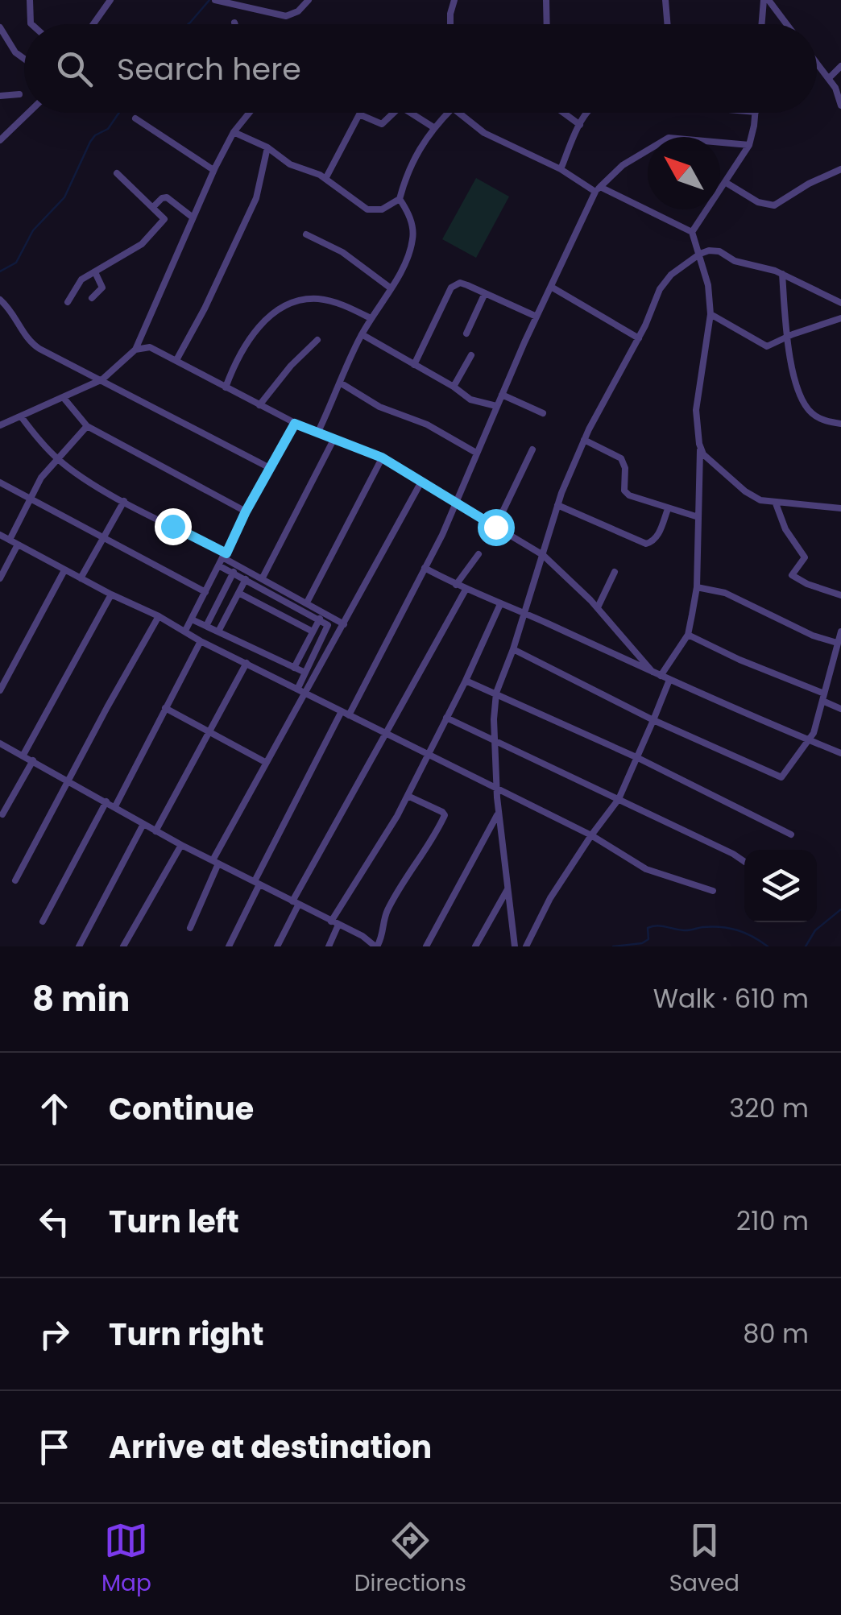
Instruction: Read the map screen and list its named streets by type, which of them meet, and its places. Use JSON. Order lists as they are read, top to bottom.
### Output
{
  "north": "top left",
  "page": {
    "search": "Search here",
    "heading": ["8 min", "Walk · 610 m"],
    "list": [
      ["Continue", "320 m"],
      ["Turn left", "210 m"],
      ["Turn right", "80 m"],
      "Arrive at destination"
    ],
    "nav": ["Map", "Directions", "Saved"]
  }
}
